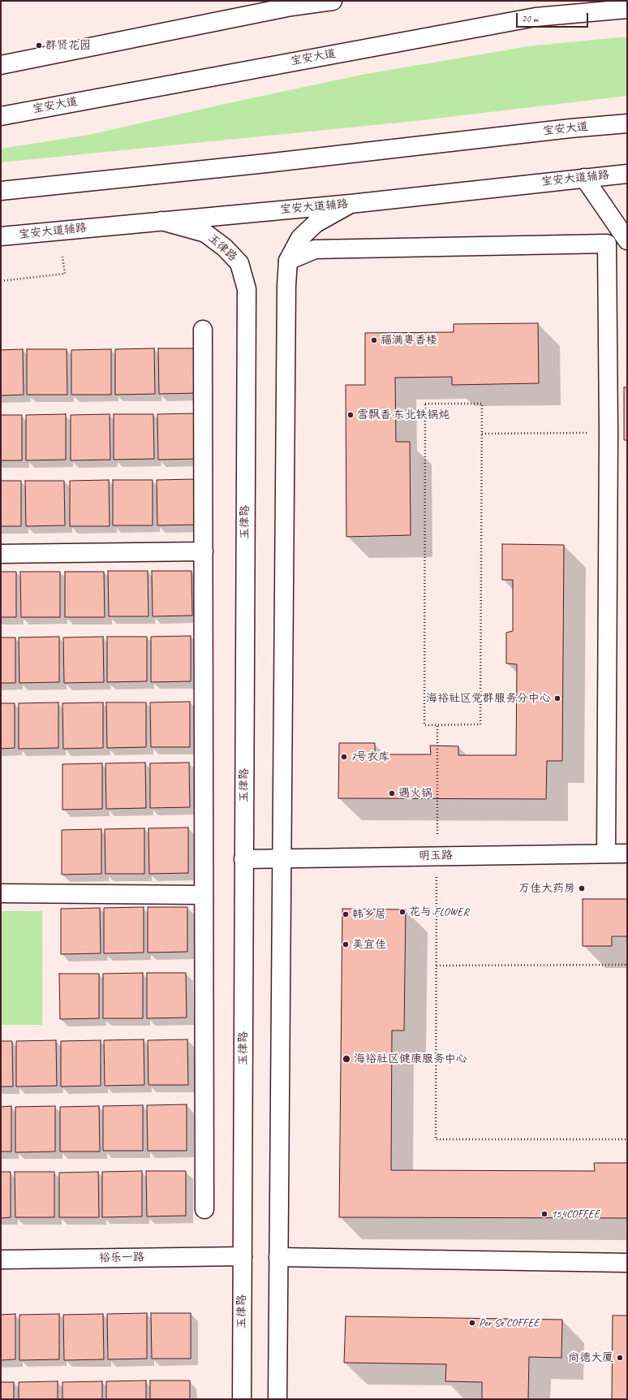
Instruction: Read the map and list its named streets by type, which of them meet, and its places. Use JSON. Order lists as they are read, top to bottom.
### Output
{
  "streets": {
    "main road": [
      "宝安大道",
      "宝安大道辅路",
      "玉律路",
      "明玉路",
      "裕乐一路"
    ]
  },
  "crossings": [
    ["宝安大道辅路", "玉律路"],
    ["玉律路", "明玉路"],
    ["玉律路", "裕乐一路"]
  ],
  "places": [
    "群贤花园",
    "福满粤香楼",
    "雪飘香·东北铁锅炖",
    "海裕社区党群服务分中心",
    "7号衣库",
    "遇火锅",
    "万佳大药房",
    "花与.FLOWER",
    "韩乡居",
    "美宜佳",
    "海裕社区健康服务中心",
    "154COFFEE",
    "Per Se COFFEE",
    "尚德大厦"
  ],
  "scale_bar": "20 m"
}
